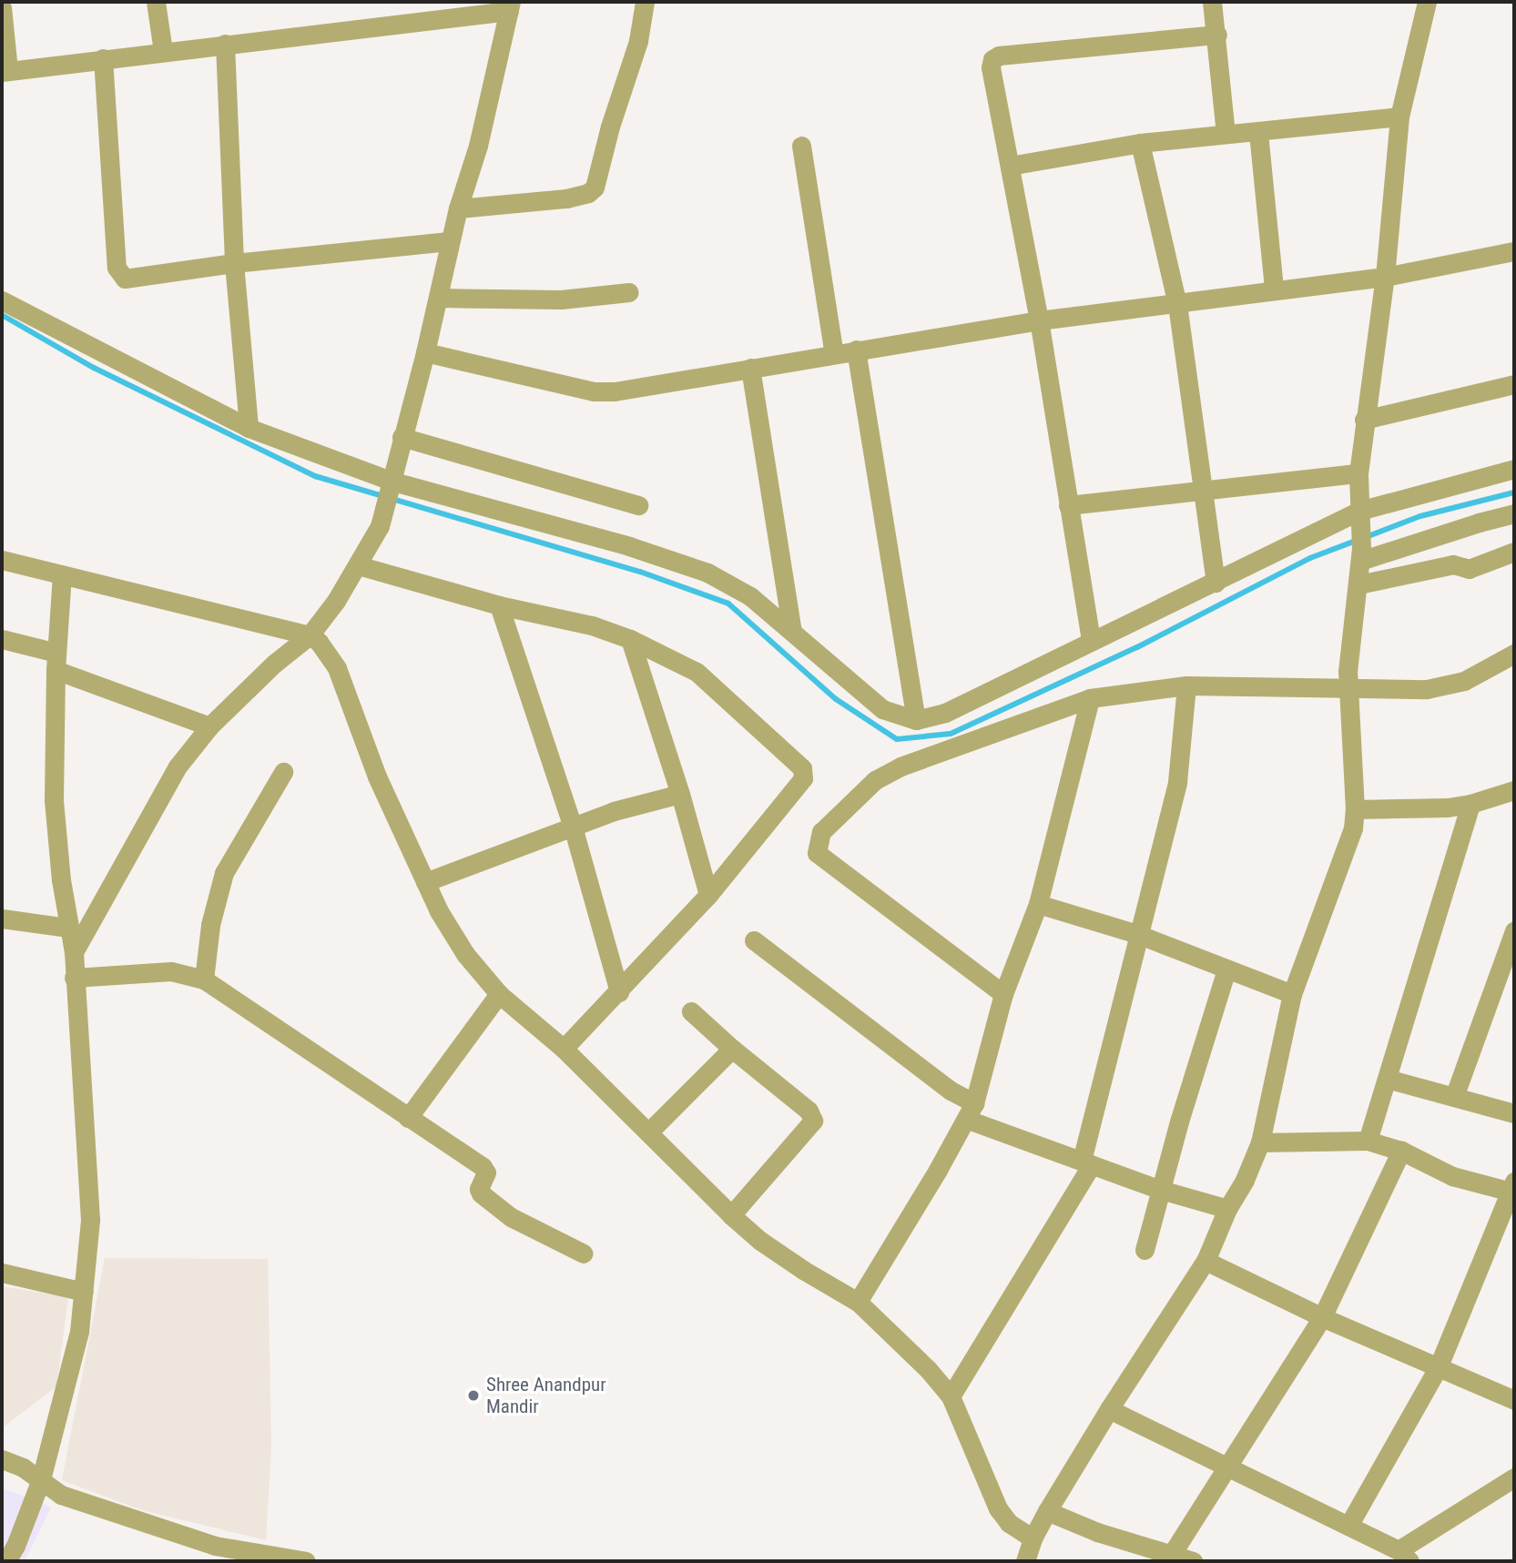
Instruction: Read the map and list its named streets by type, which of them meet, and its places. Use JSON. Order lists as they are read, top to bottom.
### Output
{
  "places": ["Shree Anandpur Mandir"]
}
